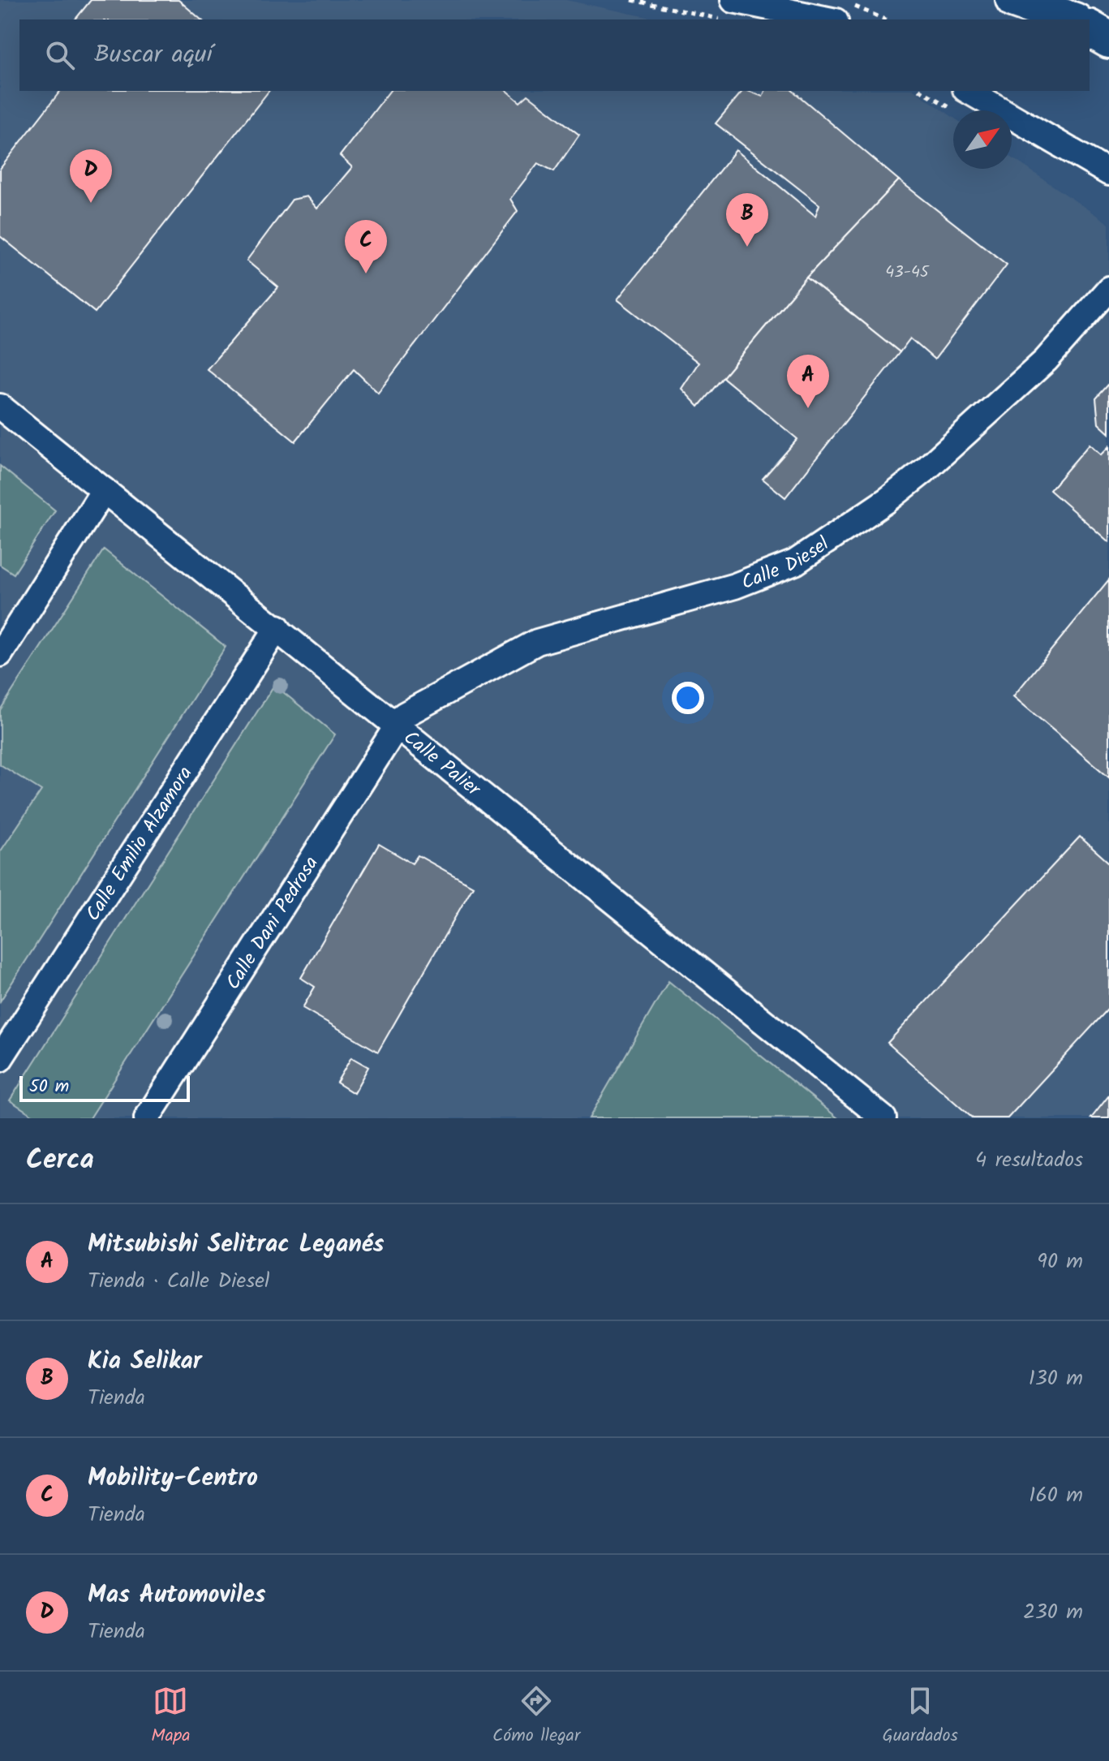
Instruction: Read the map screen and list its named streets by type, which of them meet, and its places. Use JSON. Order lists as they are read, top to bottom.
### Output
{
  "streets": {
    "street": [
      "Calle Diesel",
      "Calle Palier",
      "Calle Emilio Alzamora",
      "Calle Dani Pedrosa"
    ]
  },
  "crossings": [
    ["Calle Diesel", "Calle Palier"],
    ["Calle Diesel", "Calle Dani Pedrosa"],
    ["Calle Palier", "Calle Emilio Alzamora"],
    ["Calle Palier", "Calle Dani Pedrosa"]
  ],
  "house_numbers": ["43-45"],
  "scale_bar": "50 m",
  "north": "top right",
  "page": {
    "search": "Buscar aquí",
    "pins": [
      "D",
      "B",
      "C",
      "A"
    ],
    "scale": "50 m",
    "heading": ["Cerca", "4 resultados"],
    "list": [
      {
        "mark": "A",
        "name": "Mitsubishi Selitrac Leganés",
        "note": "Tienda · Calle Diesel",
        "value": "90 m"
      },
      {
        "mark": "B",
        "name": "Kia Selikar",
        "note": "Tienda",
        "value": "130 m"
      },
      {
        "mark": "C",
        "name": "Mobility-Centro",
        "note": "Tienda",
        "value": "160 m"
      },
      {
        "mark": "D",
        "name": "Mas Automoviles",
        "note": "Tienda",
        "value": "230 m"
      }
    ],
    "nav": ["Mapa", "Cómo llegar", "Guardados"]
  }
}
